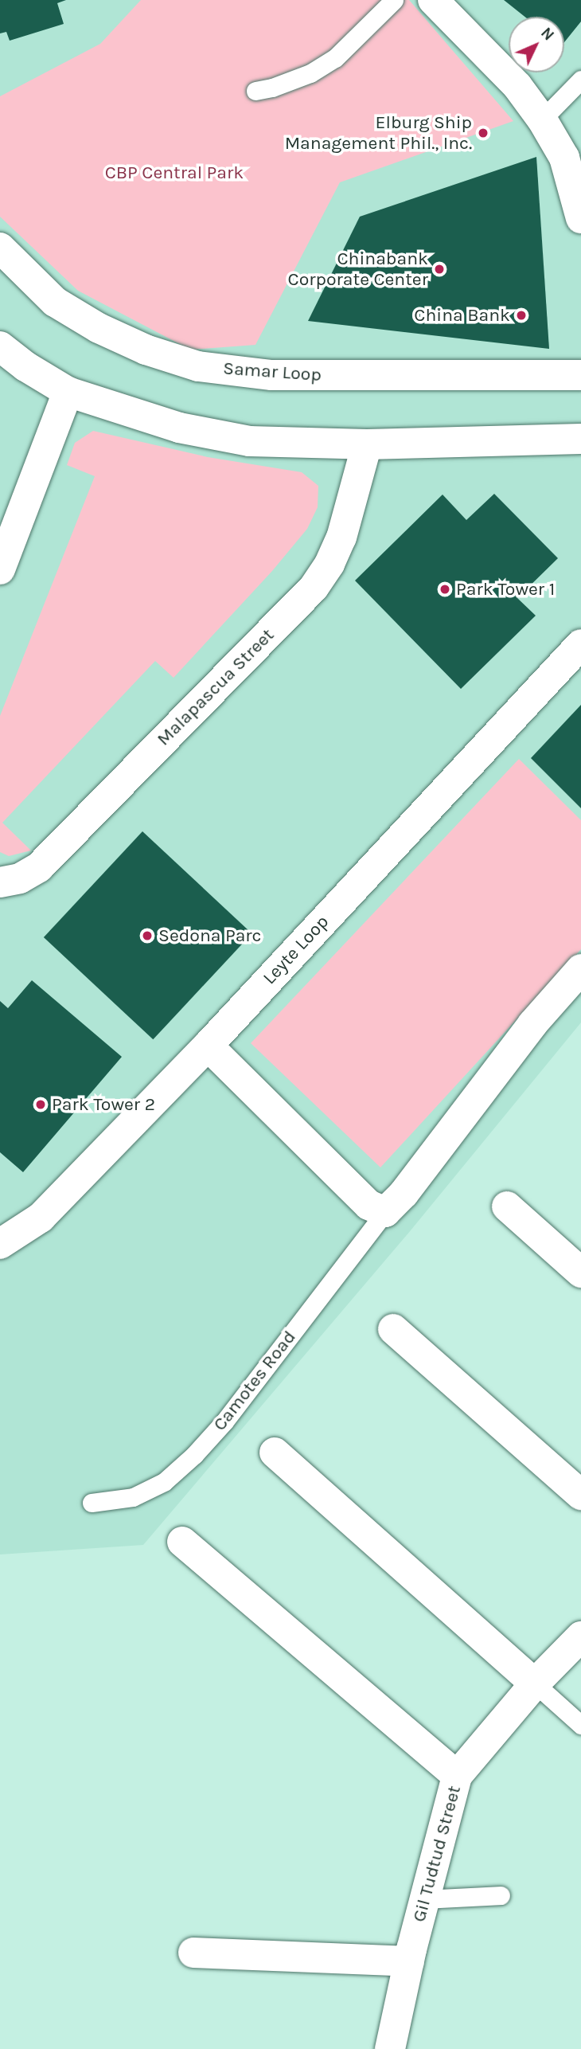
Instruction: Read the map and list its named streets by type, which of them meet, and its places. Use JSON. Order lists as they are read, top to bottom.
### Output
{
  "streets": {
    "street": [
      "Samar Loop",
      "Malapascua Street",
      "Leyte Loop",
      "Camotes Road",
      "Gil Tudtud Street"
    ]
  },
  "parks": ["CBP Central Park"],
  "places": [
    "Elburg Ship Management Phil., Inc.",
    "Chinabank Corporate Center",
    "China Bank",
    "Park Tower 1",
    "Sedona Parc",
    "Park Tower 2"
  ],
  "north": "top right"
}
